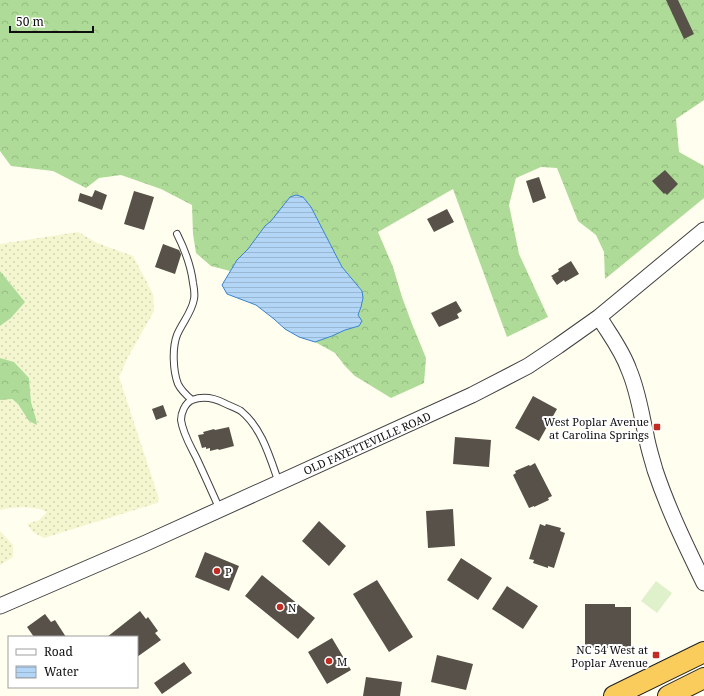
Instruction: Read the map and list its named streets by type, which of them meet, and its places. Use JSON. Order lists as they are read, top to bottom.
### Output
{
  "streets": {
    "street": ["OLD FAYETTEVILLE ROAD"]
  },
  "places": {
    "transit": ["West Poplar Avenue at Carolina Springs", "NC 54 West at Poplar Avenue"],
    "other": ["P", "N", "M"]
  },
  "legend": ["Road", "Water"],
  "scale_bar": "50 m"
}
